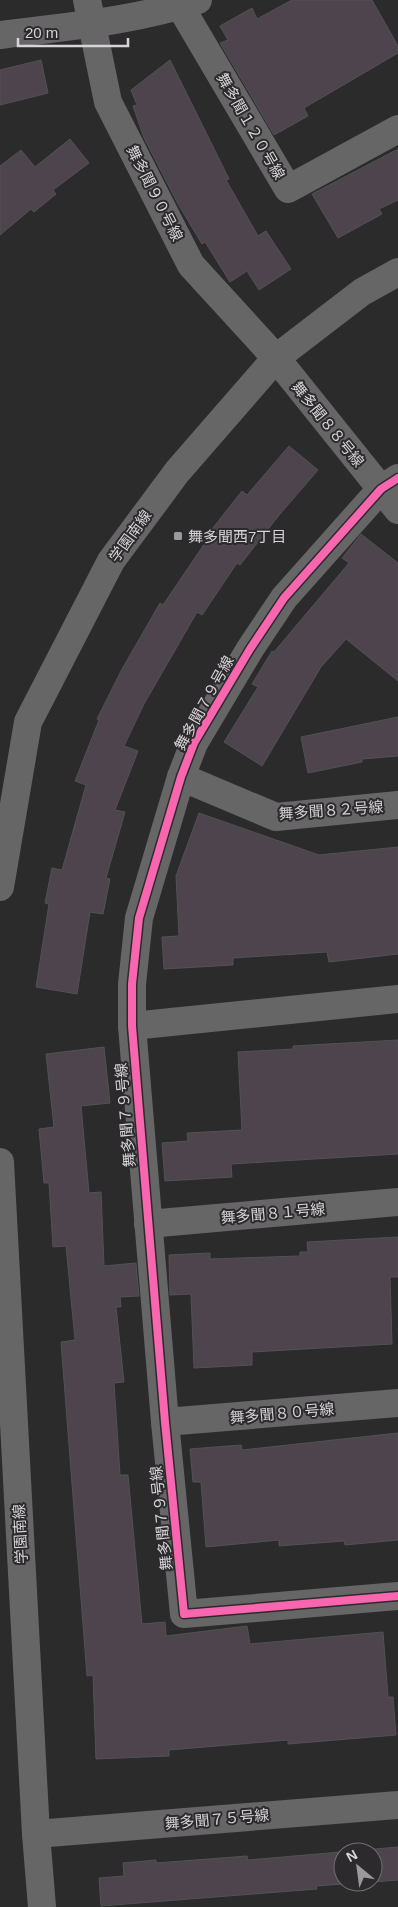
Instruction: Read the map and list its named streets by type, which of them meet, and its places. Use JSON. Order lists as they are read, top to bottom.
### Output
{
  "streets": {
    "street": [
      "舞多聞１２０号線",
      "舞多聞９０号線",
      "舞多聞８８号線",
      "学園南線",
      "舞多聞７９号線",
      "舞多聞８２号線",
      "舞多聞８１号線",
      "舞多聞８０号線",
      "舞多聞７５号線"
    ]
  },
  "crossings": [
    ["舞多聞９０号線", "舞多聞８８号線"],
    ["舞多聞９０号線", "学園南線"],
    ["舞多聞８８号線", "学園南線"],
    ["舞多聞８８号線", "舞多聞７９号線"],
    ["学園南線", "舞多聞７５号線"],
    ["舞多聞７９号線", "舞多聞８２号線"],
    ["舞多聞７９号線", "舞多聞８１号線"],
    ["舞多聞７９号線", "舞多聞８０号線"]
  ],
  "places": {
    "transit": ["舞多聞西7丁目"]
  },
  "scale_bar": "20 m",
  "north": "top left"
}
